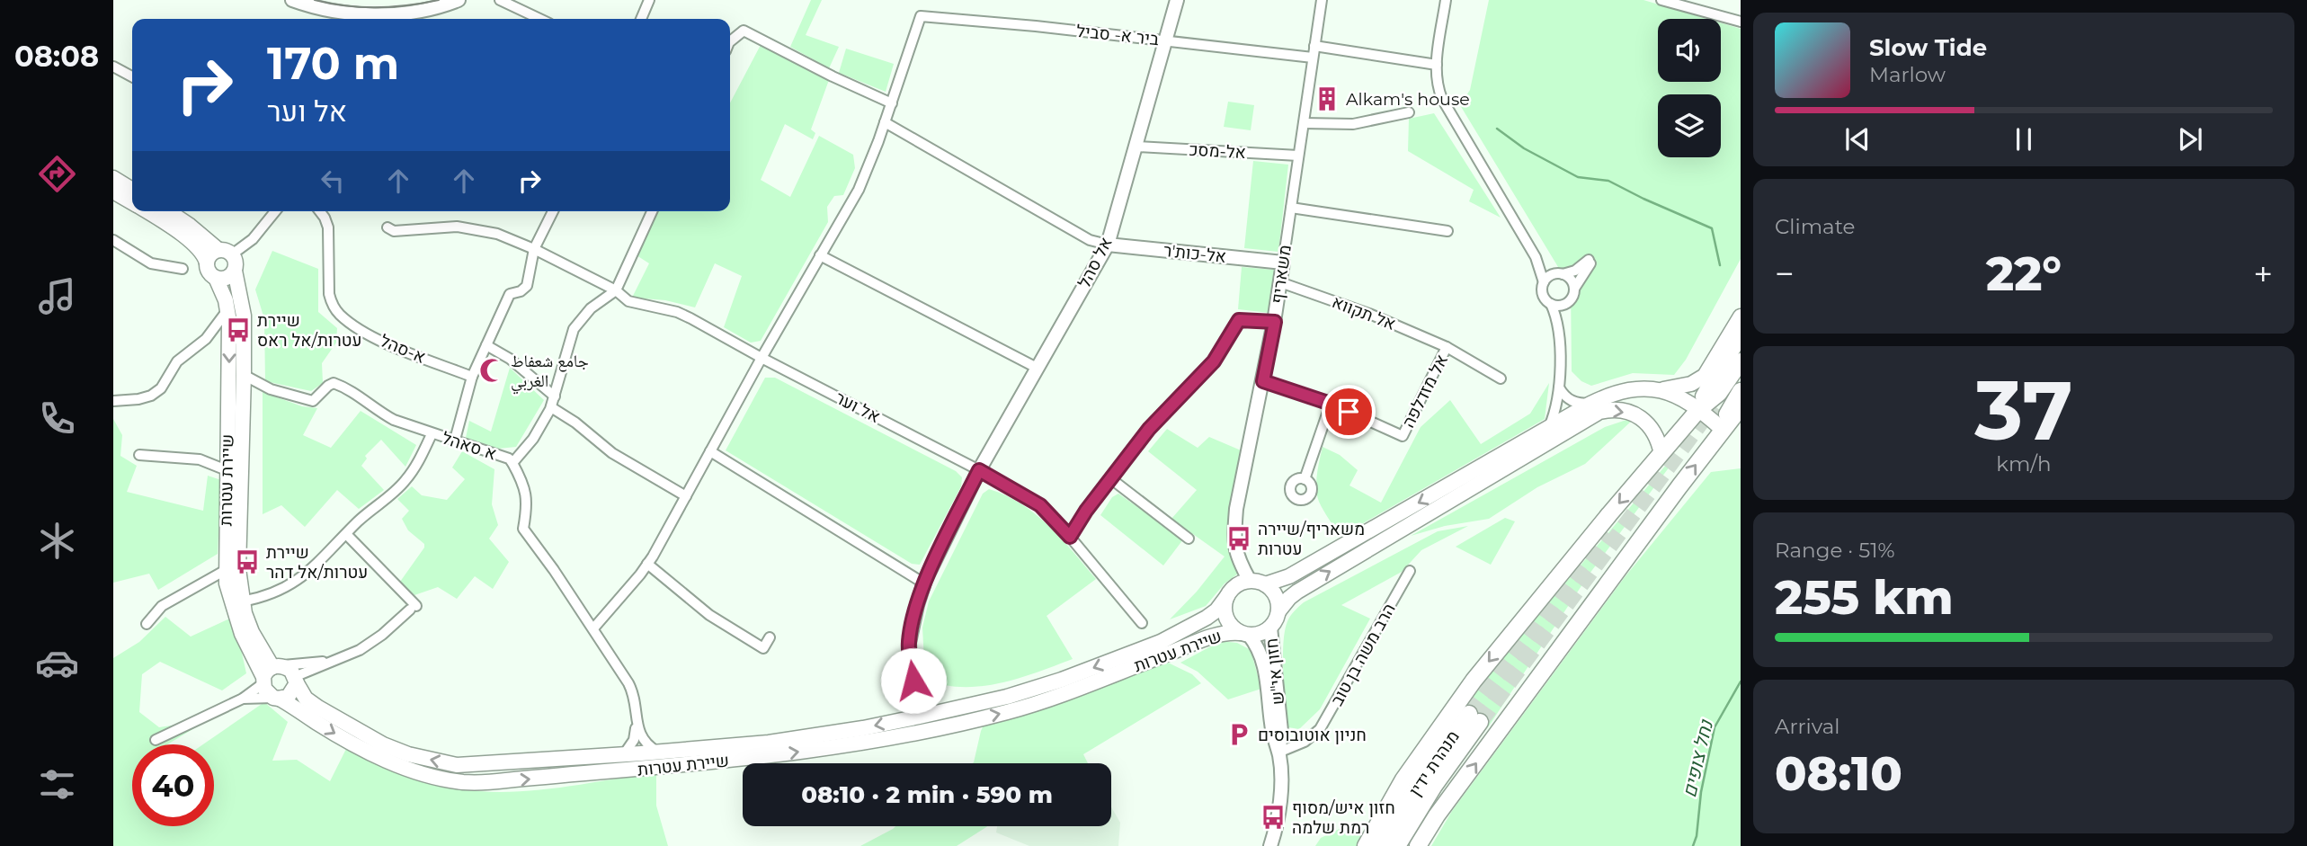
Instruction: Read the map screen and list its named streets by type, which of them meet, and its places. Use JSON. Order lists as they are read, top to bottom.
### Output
{
  "streets": {
    "highway": ["מנהרת ידין"],
    "main road": ["שיירת עטרות"],
    "street": [
      "ביר א- סביל",
      "אל-מסכ",
      "אל-כות'ר",
      "אל סהל",
      "משאריף",
      "אל תקווא",
      "א-סהל",
      "אל מזדלפה",
      "אל וער",
      "א סאהל",
      "הרב משה בן טוב",
      "חזון אי\"ש"
    ]
  },
  "crossings": [
    ["ביר א- סביל", "אל סהל"],
    ["ביר א- סביל", "משאריף"],
    ["אל-מסכ", "אל סהל"],
    ["אל-מסכ", "משאריף"],
    ["אל-כות'ר", "אל סהל"],
    ["אל-כות'ר", "משאריף"],
    ["אל סהל", "אל וער"],
    ["אל סהל", "שיירת עטרות"],
    ["משאריף", "אל תקווא"],
    ["משאריף", "אל מזדלפה"],
    ["משאריף", "שיירת עטרות"],
    ["משאריף", "חזון אי\"ש"],
    ["אל תקווא", "אל מזדלפה"],
    ["אל וער", "א סאהל"],
    ["א סאהל", "שיירת עטרות"],
    ["שיירת עטרות", "חזון אי\"ש"],
    ["הרב משה בן טוב", "חזון אי\"ש"]
  ],
  "water": ["נחל צופים"],
  "places": {
    "building": ["Alkam's house"],
    "bus stop": [
      "שיירת עטרות/אל ראס",
      "משאריף/שיירה עטרות",
      "שיירת עטרות/אל דהר",
      "חזון איש/מסוף רמת שלמה"
    ],
    "mosque": ["جامع شعفاط الغربي"],
    "parking": ["חניון אוטובוסים"]
  },
  "page": {
    "tabs": "08:08",
    "turn": ["170 m", "אל וער"],
    "song": ["Slow Tide", "Marlow"],
    "tile": [
      "Climate",
      ["37", "km/h"],
      ["Range · 51%", "255 km"],
      ["Arrival", "08:10"]
    ],
    "heat": ["−", "22°", "+"],
    "limit": "40",
    "trip": "08:10 · 2 min · 590 m"
  }
}
